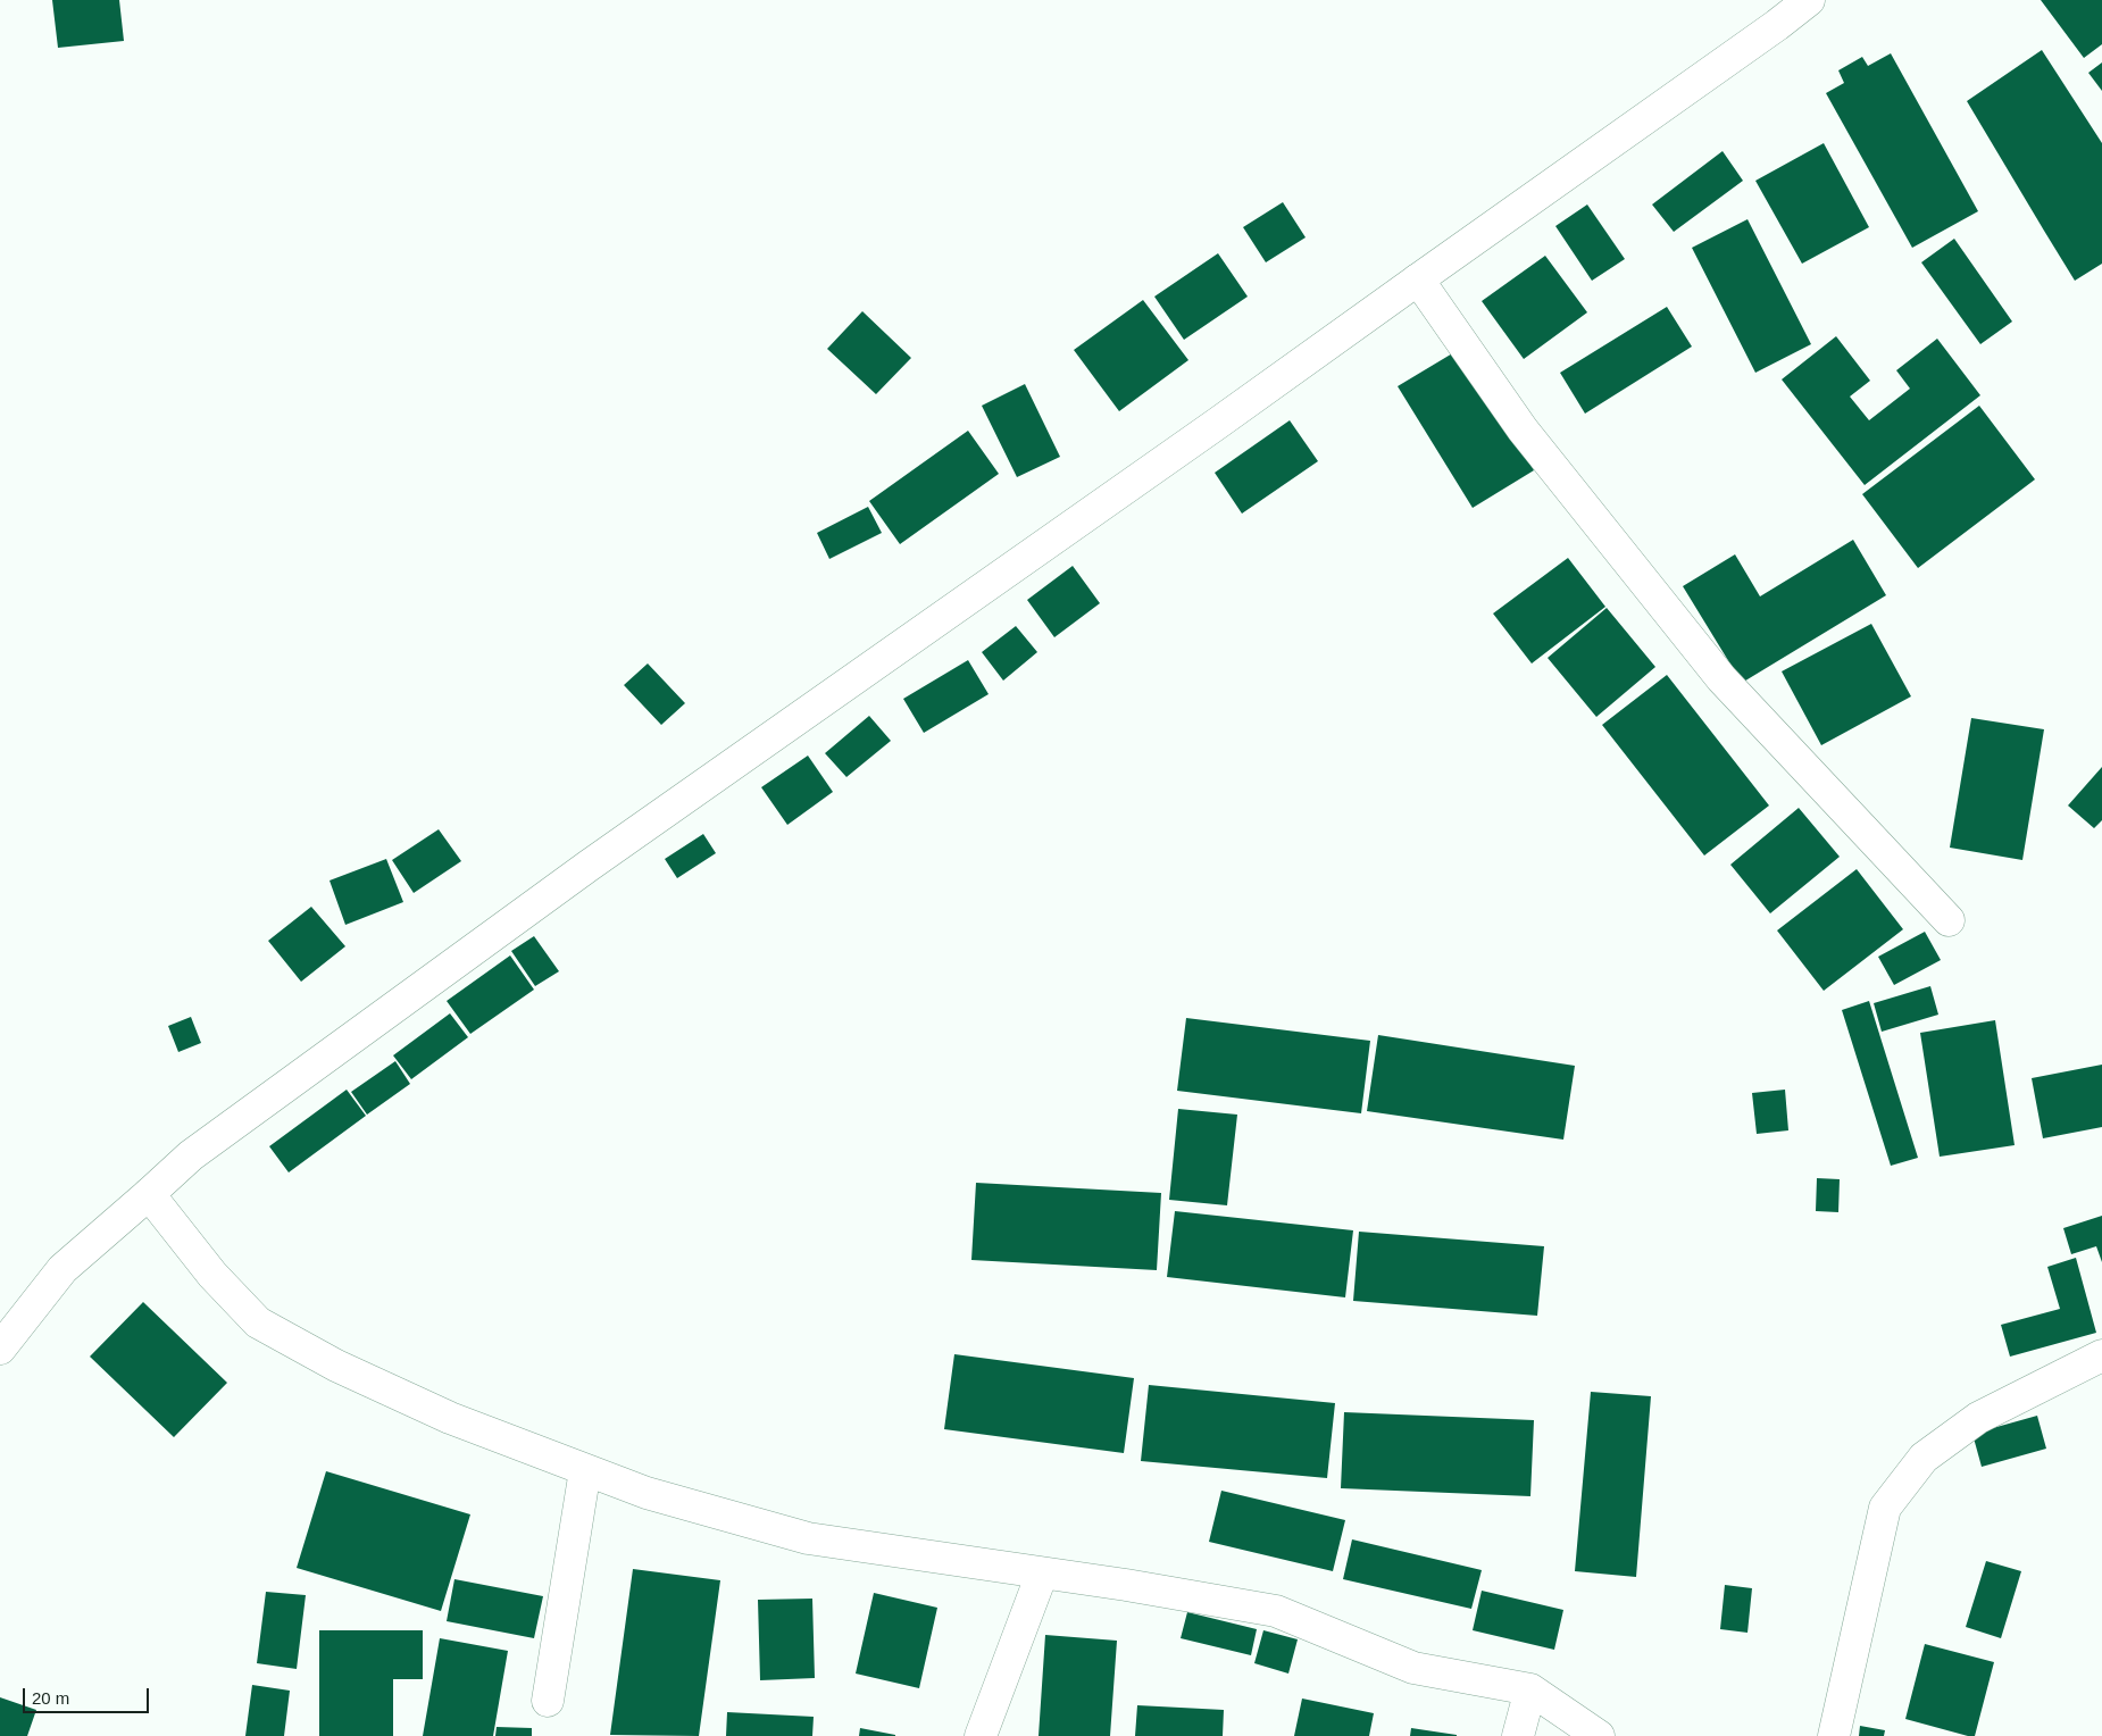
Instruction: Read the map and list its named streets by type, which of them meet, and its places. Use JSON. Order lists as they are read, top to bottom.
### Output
{
  "scale_bar": "20 m"
}
